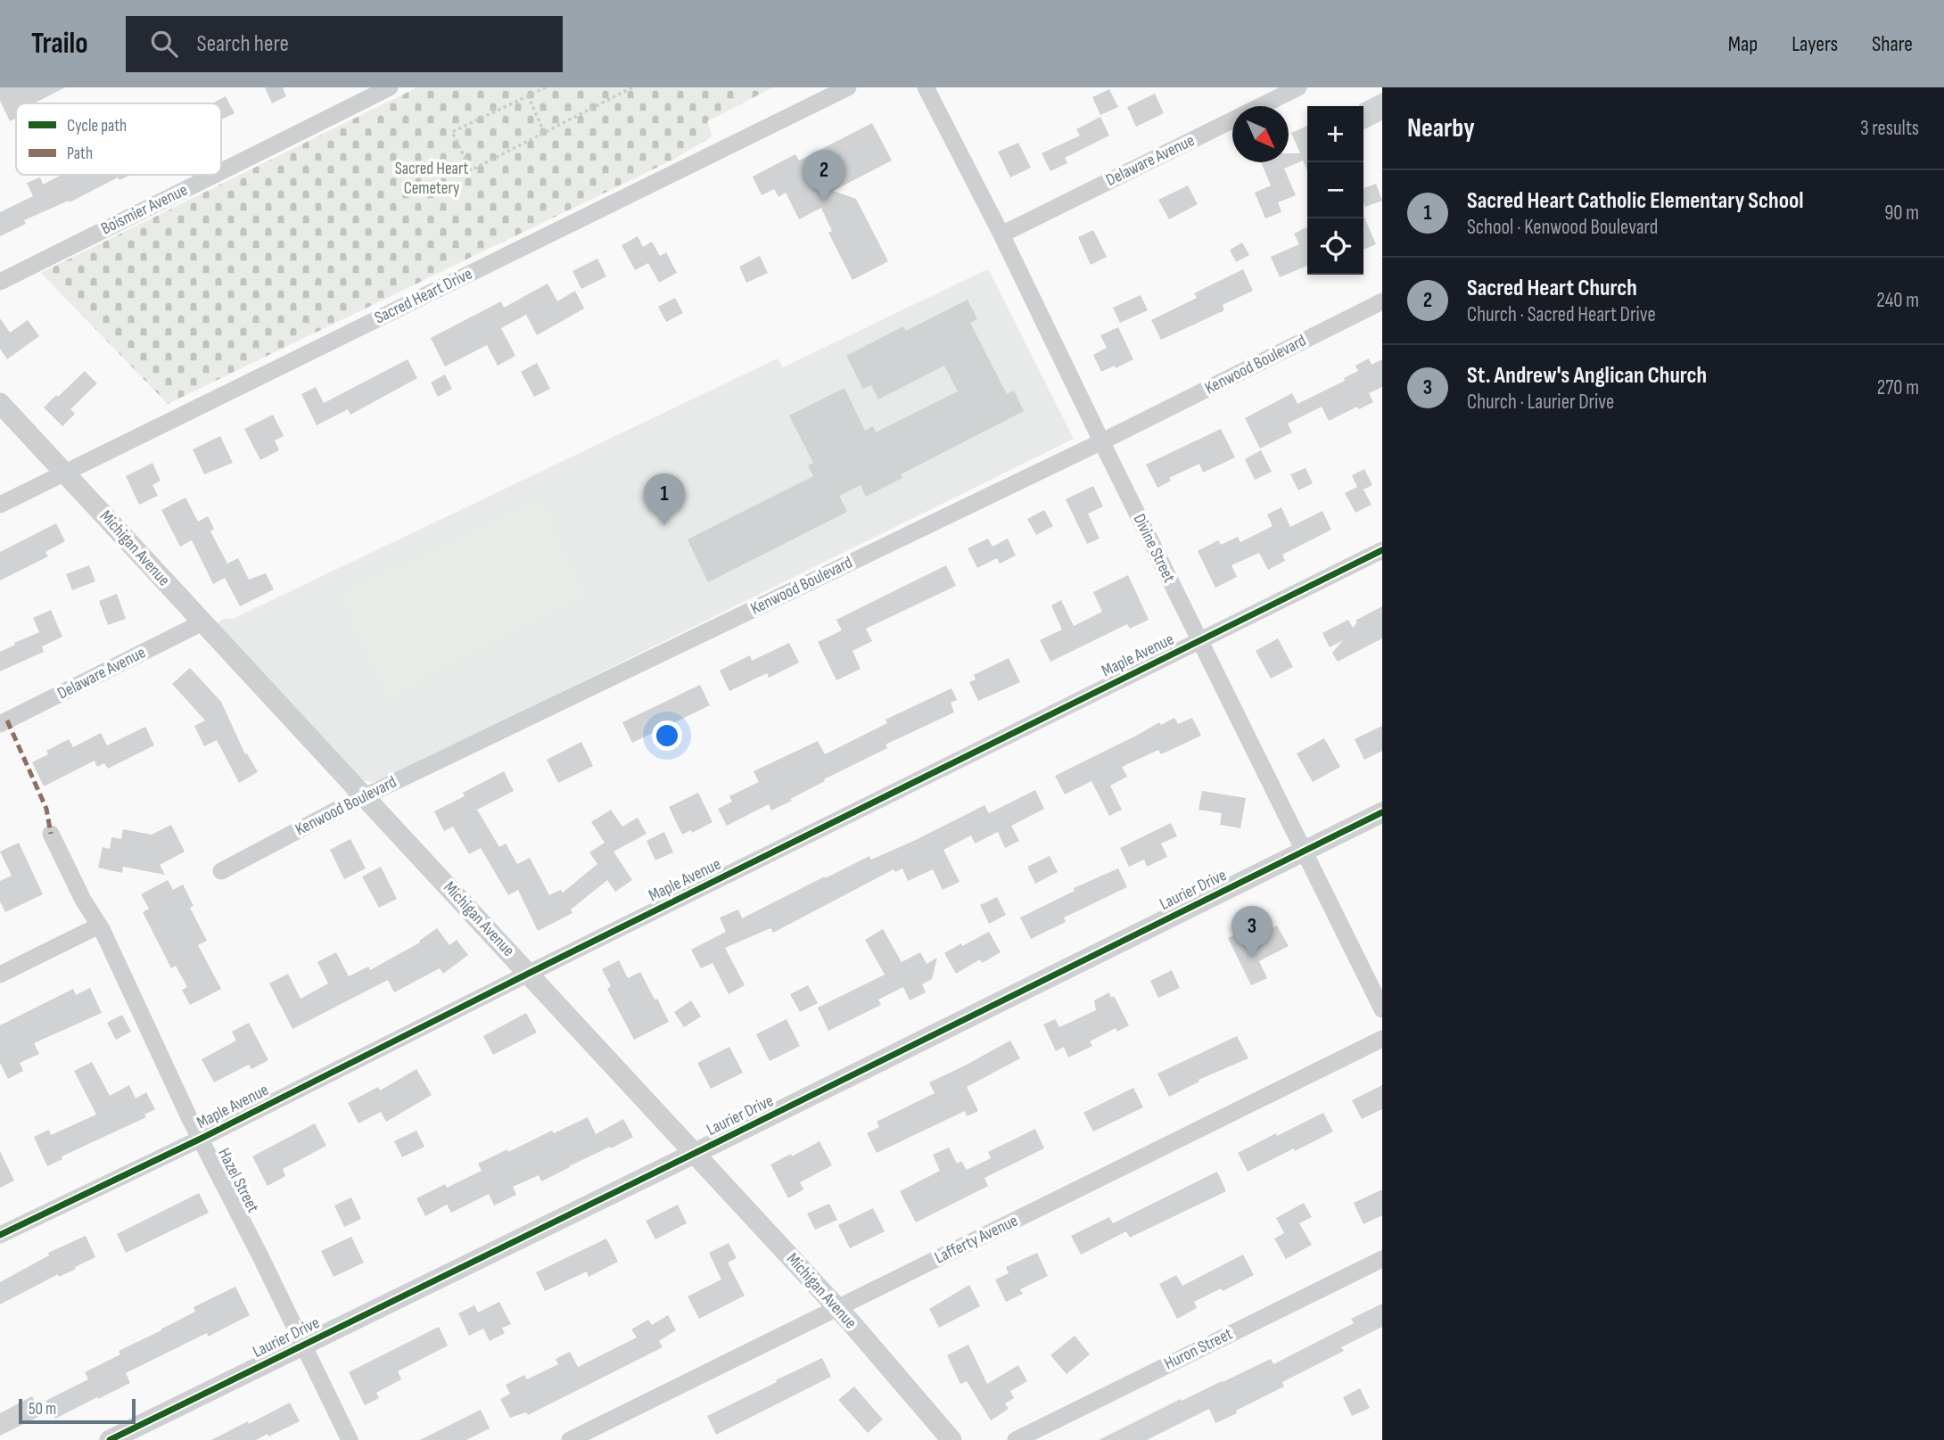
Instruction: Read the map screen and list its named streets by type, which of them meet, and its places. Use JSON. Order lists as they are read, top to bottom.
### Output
{
  "streets": {
    "street": [
      "Delaware Avenue",
      "Boismier Avenue",
      "Sacred Heart Drive",
      "Kenwood Boulevard",
      "Michigan Avenue",
      "Divine Street",
      "Maple Avenue",
      "Laurier Drive",
      "Hazel Street",
      "Lafferty Avenue",
      "Huron Street"
    ]
  },
  "crossings": [
    ["Delaware Avenue", "Michigan Avenue"],
    ["Delaware Avenue", "Divine Street"],
    ["Sacred Heart Drive", "Michigan Avenue"],
    ["Kenwood Boulevard", "Michigan Avenue"],
    ["Kenwood Boulevard", "Divine Street"],
    ["Michigan Avenue", "Maple Avenue"],
    ["Michigan Avenue", "Laurier Drive"],
    ["Michigan Avenue", "Lafferty Avenue"],
    ["Divine Street", "Maple Avenue"],
    ["Divine Street", "Laurier Drive"],
    ["Maple Avenue", "Hazel Street"],
    ["Laurier Drive", "Hazel Street"]
  ],
  "parks": ["Sacred Heart Cemetery"],
  "legend": ["Cycle path", "Path"],
  "scale_bar": "50 m",
  "north": "bottom right",
  "page": {
    "header": "Trailo",
    "search": "Search here",
    "nav": ["Map", "Layers", "Share"],
    "heading": ["Nearby", "3 results"],
    "map_buttons": ["+", "−"],
    "pins": ["2", "1", "3"],
    "list": [
      {
        "mark": "1",
        "name": "Sacred Heart Catholic Elementary School",
        "note": "School · Kenwood Boulevard",
        "value": "90 m"
      },
      {
        "mark": "2",
        "name": "Sacred Heart Church",
        "note": "Church · Sacred Heart Drive",
        "value": "240 m"
      },
      {
        "mark": "3",
        "name": "St. Andrew's Anglican Church",
        "note": "Church · Laurier Drive",
        "value": "270 m"
      }
    ],
    "scale": "50 m"
  }
}
